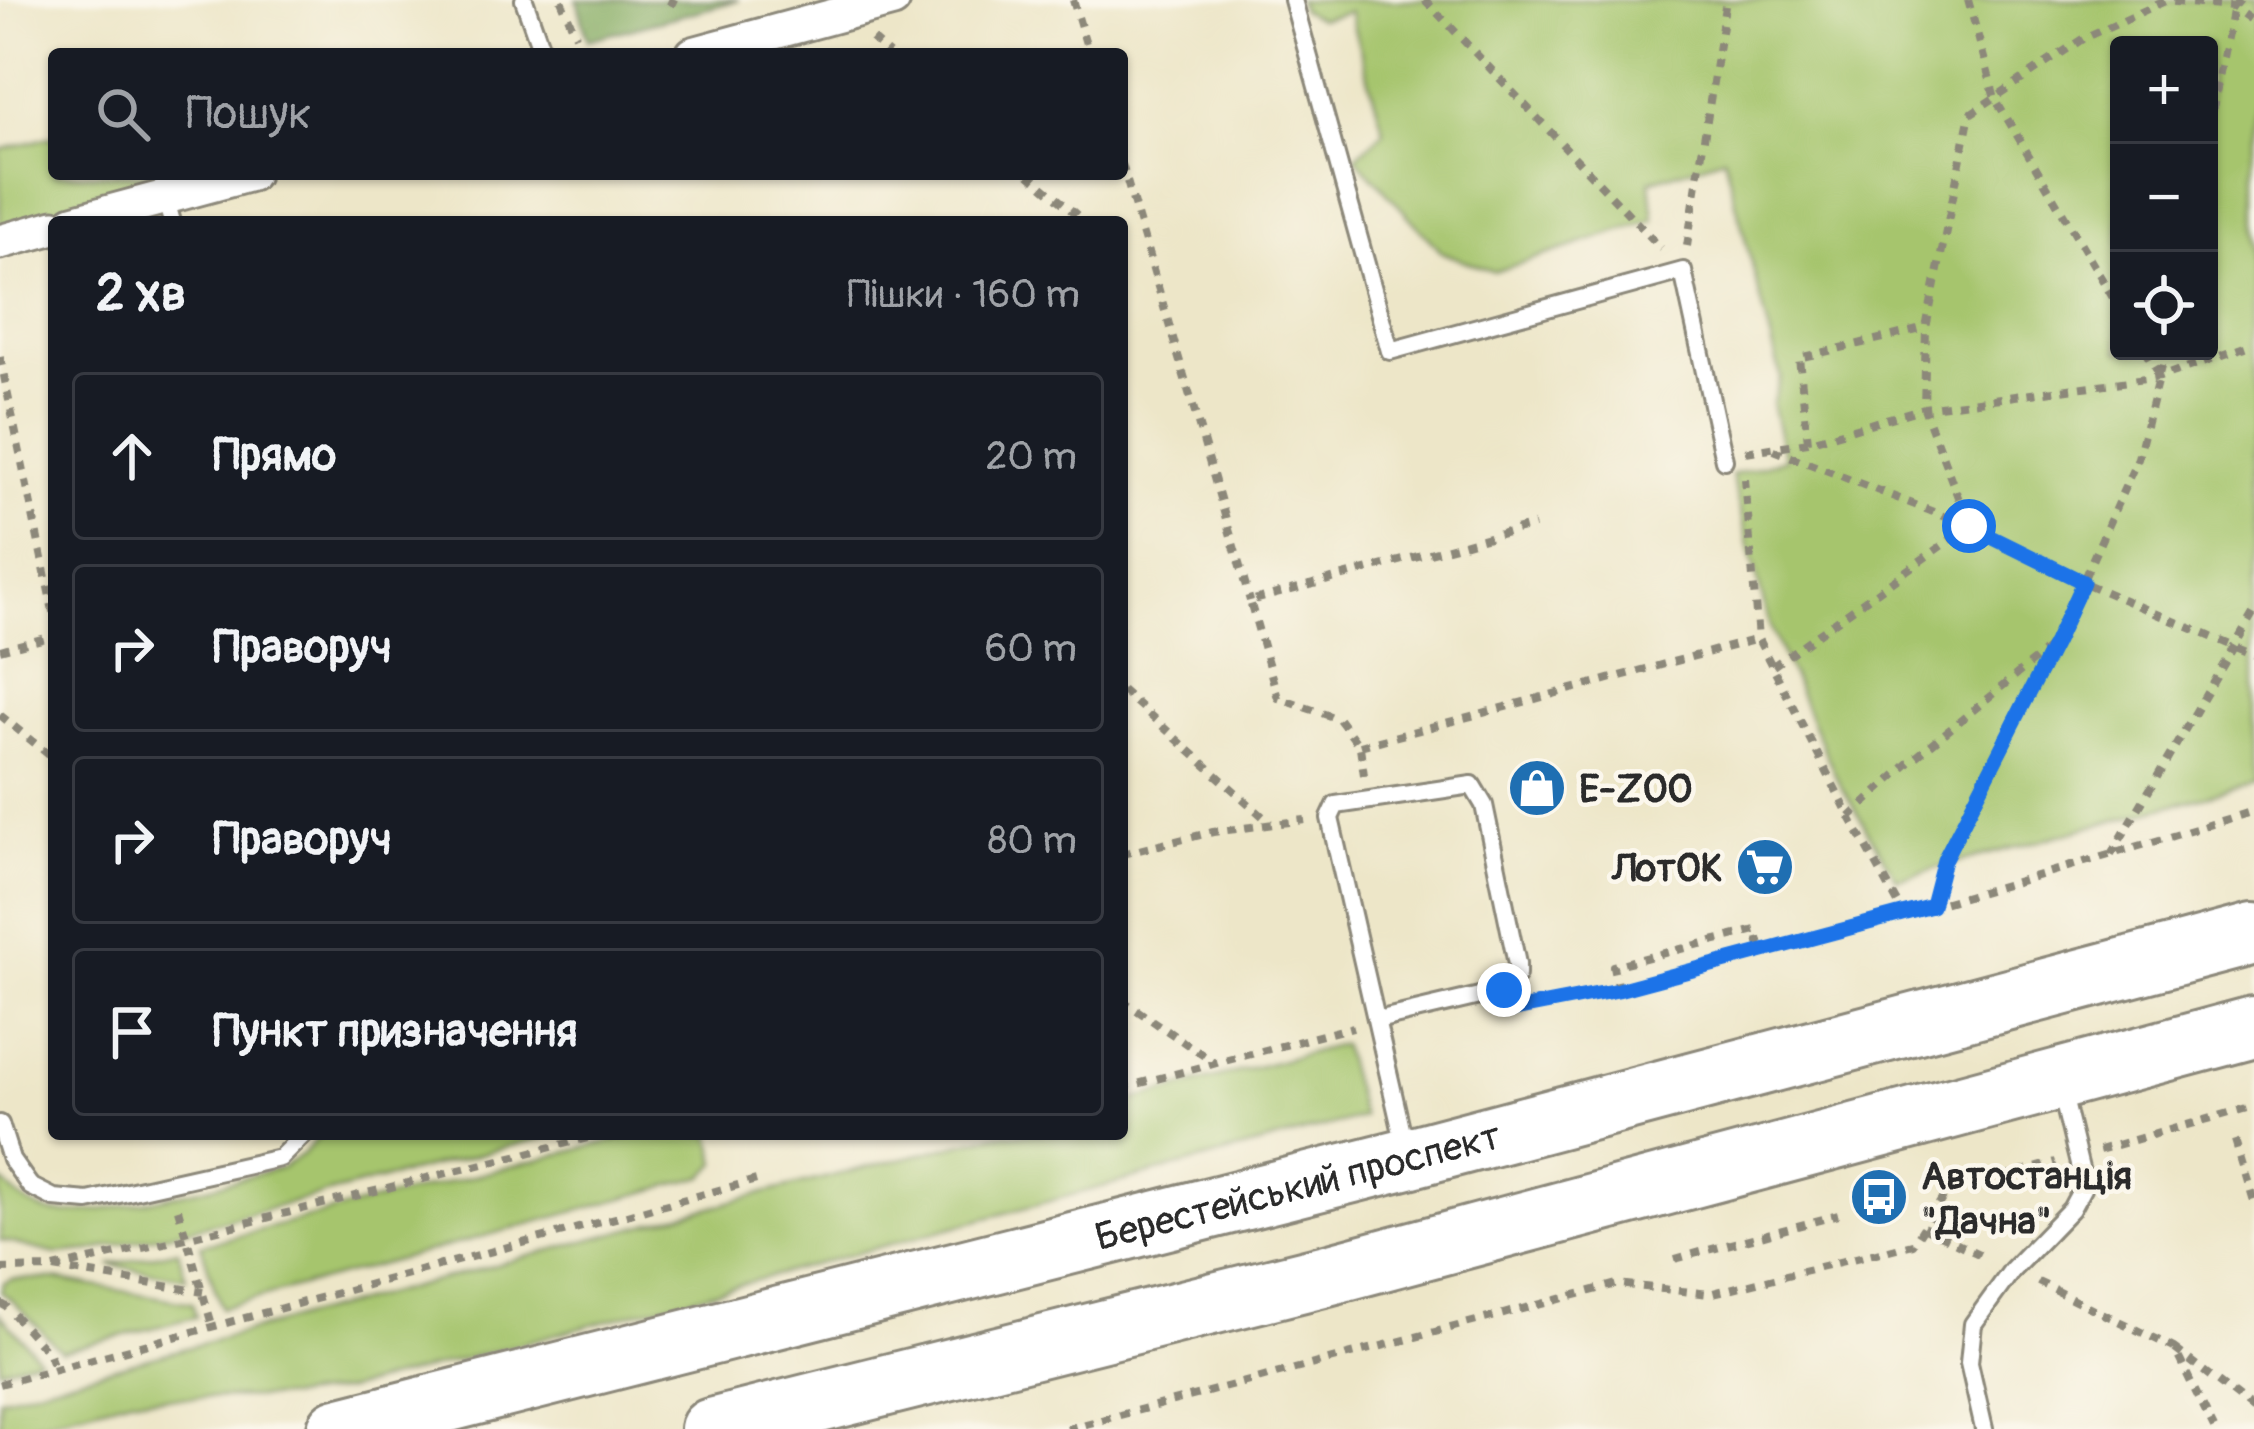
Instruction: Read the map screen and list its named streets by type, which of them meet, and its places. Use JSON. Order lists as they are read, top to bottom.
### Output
{
  "streets": {
    "highway": ["Берестейський проспект"]
  },
  "places": {
    "shop": ["E-ZOO"],
    "supermarket": ["ЛотОК"],
    "bus stop": ["Автостанція \"Дачна\""]
  },
  "page": {
    "map_buttons": ["+", "−"],
    "search": "Пошук",
    "heading": ["2 хв", "Пішки · 160 m"],
    "list": [
      ["Прямо", "20 m"],
      ["Праворуч", "60 m"],
      ["Праворуч", "80 m"],
      "Пункт призначення"
    ]
  }
}
